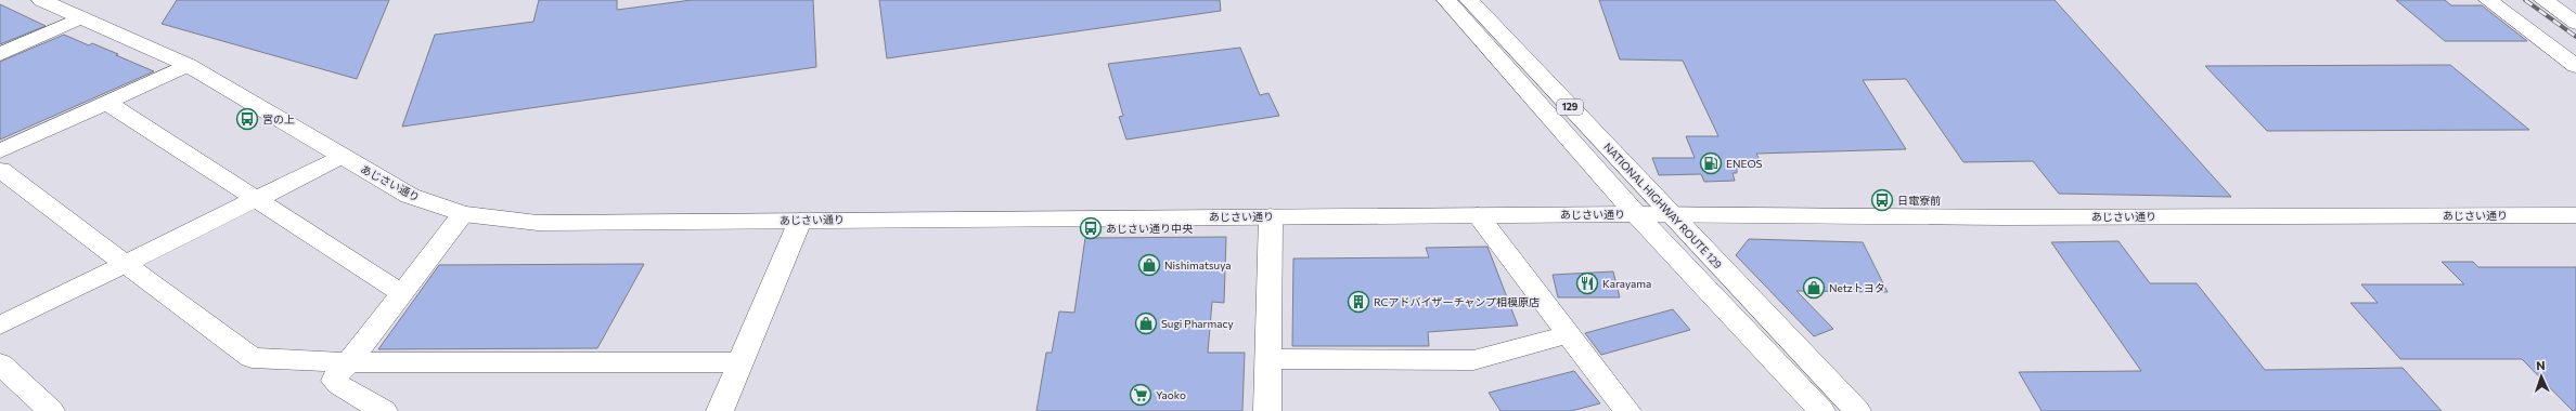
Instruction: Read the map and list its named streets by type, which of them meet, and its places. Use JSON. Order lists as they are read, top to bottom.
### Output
{
  "streets": {
    "main road": ["129", "あじさい通り", "NATIONAL HIGHWAY ROUTE 129"]
  },
  "crossings": [
    ["129", "あじさい通り"],
    ["あじさい通り", "NATIONAL HIGHWAY ROUTE 129"]
  ],
  "places": {
    "bus stop": ["宮の上", "日電寮前", "あじさい通り中央"],
    "fuel station": ["ENEOS"],
    "shop": ["Nishimatsuya", "Netzトヨタ", "Sugi Pharmacy"],
    "restaurant": ["Karayama"],
    "building": ["RCアドバイザーチャンプ相模原店"],
    "supermarket": ["Yaoko"]
  },
  "north": "top"
}
